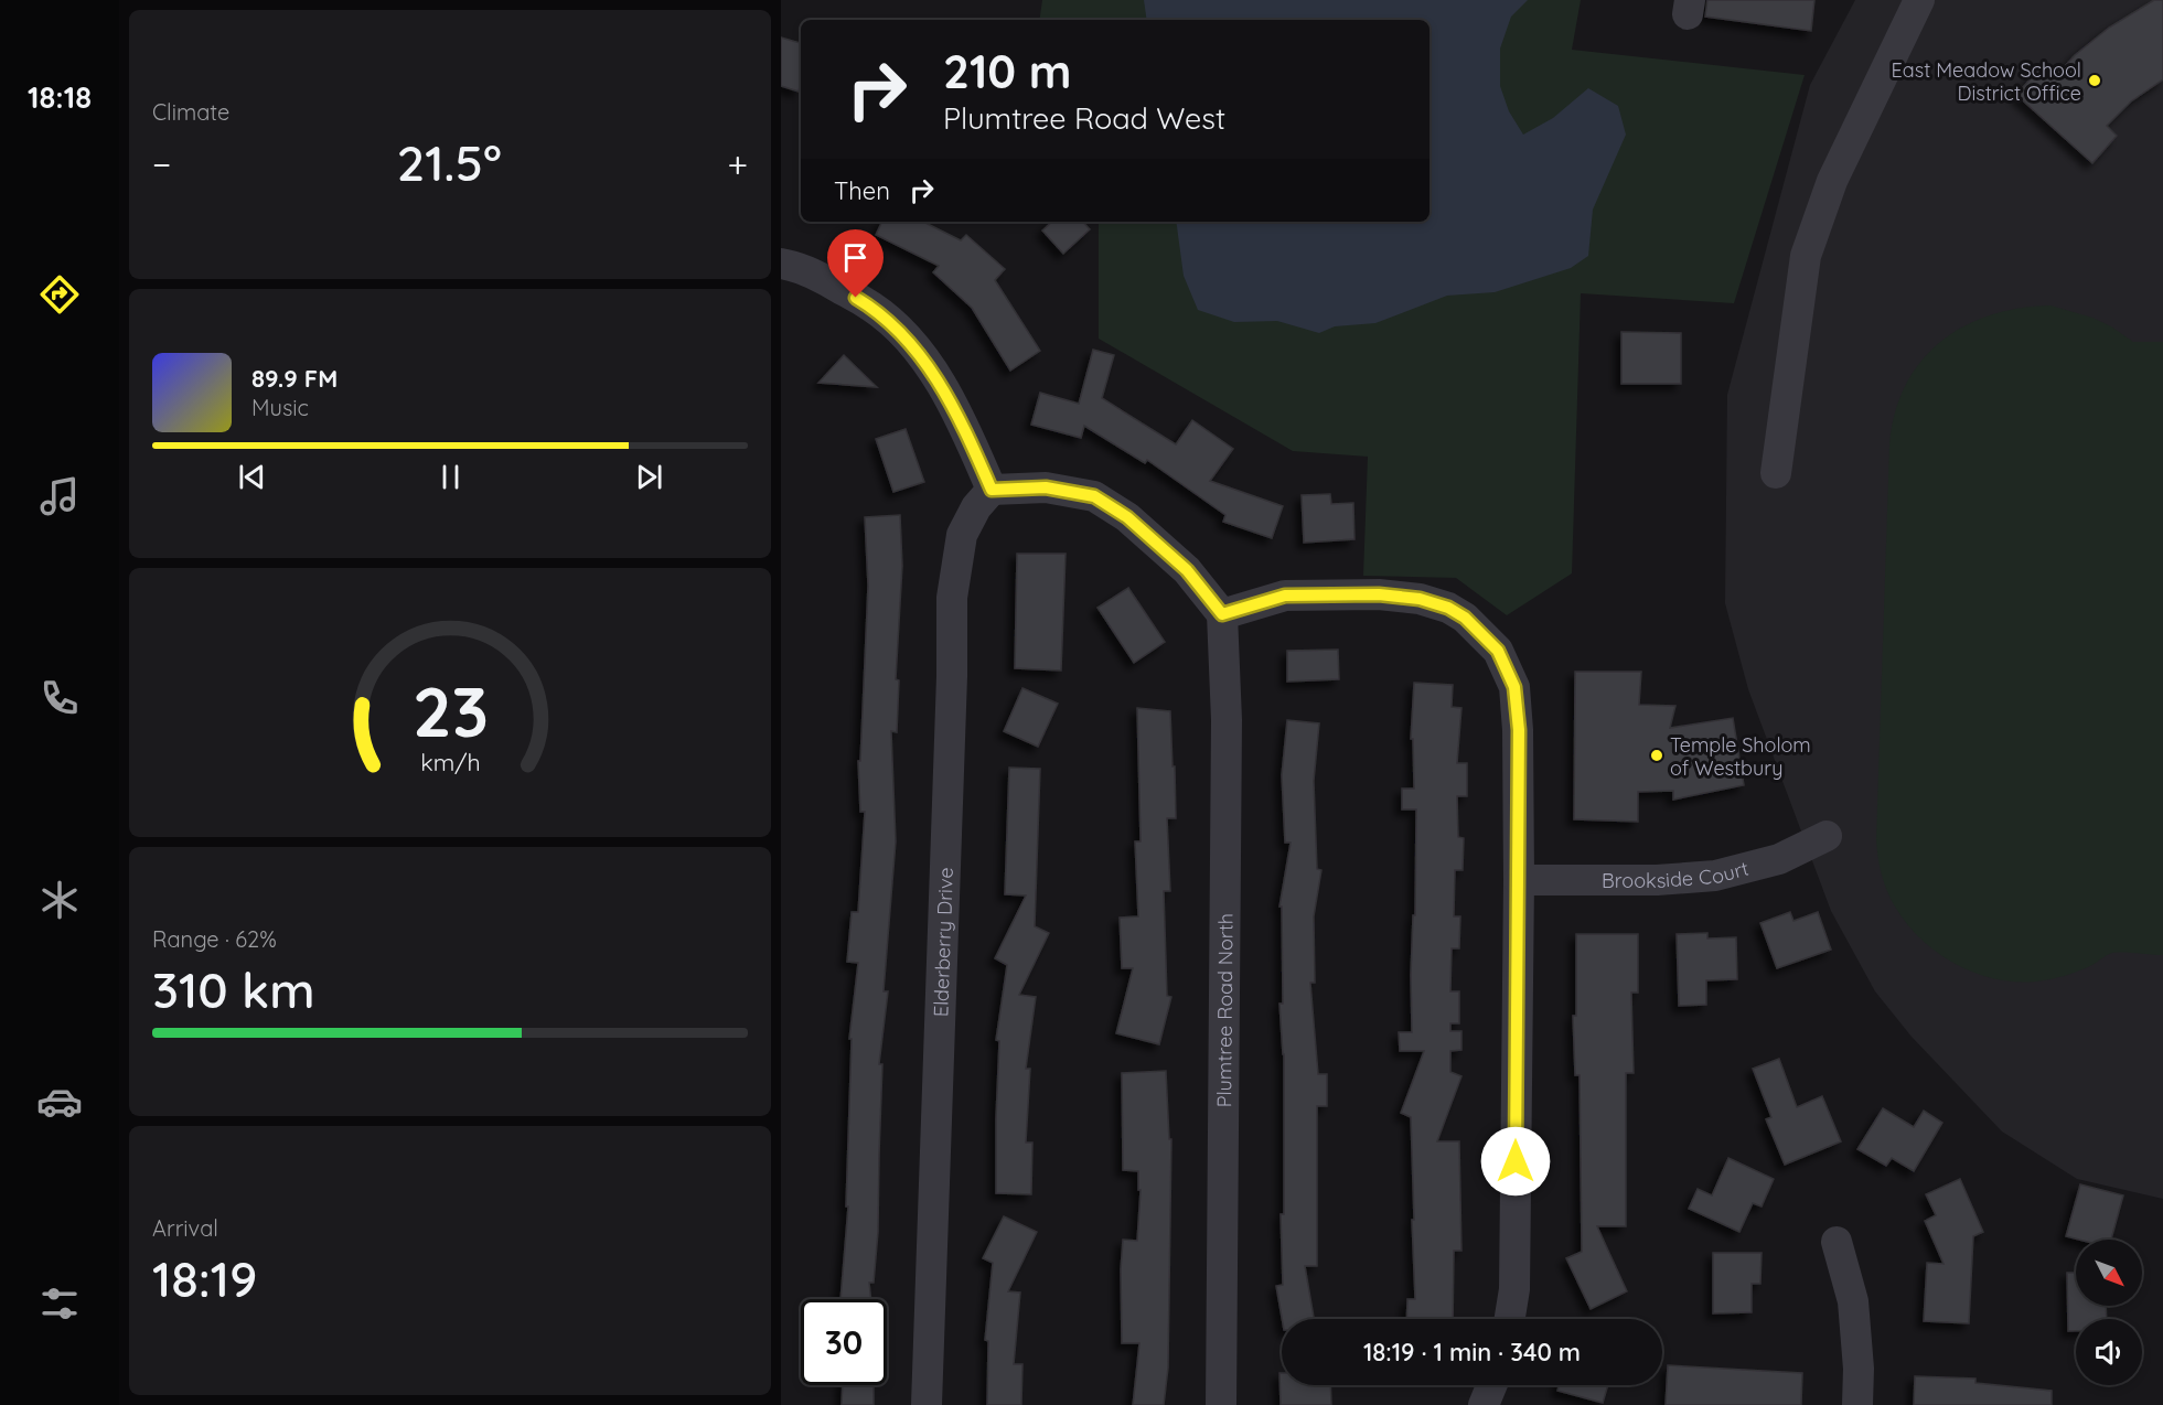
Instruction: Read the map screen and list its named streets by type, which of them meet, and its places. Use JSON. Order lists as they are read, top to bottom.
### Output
{
  "streets": {
    "street": ["Brookside Court", "Elderberry Drive", "Plumtree Road North"]
  },
  "places": ["East Meadow School District Office", "Temple Sholom of Westbury"],
  "north": "bottom right",
  "page": {
    "tabs": "18:18",
    "tile": [
      "Climate",
      ["Range · 62%", "310 km"],
      ["Arrival", "18:19"]
    ],
    "turn": ["210 m", "Plumtree Road West"],
    "heat": ["−", "21.5°", "+"],
    "then": "Then",
    "song": ["89.9 FM", "Music"],
    "limit": "30",
    "trip": "18:19 · 1 min · 340 m",
    "gauge": ["23", "km/h"]
  }
}
